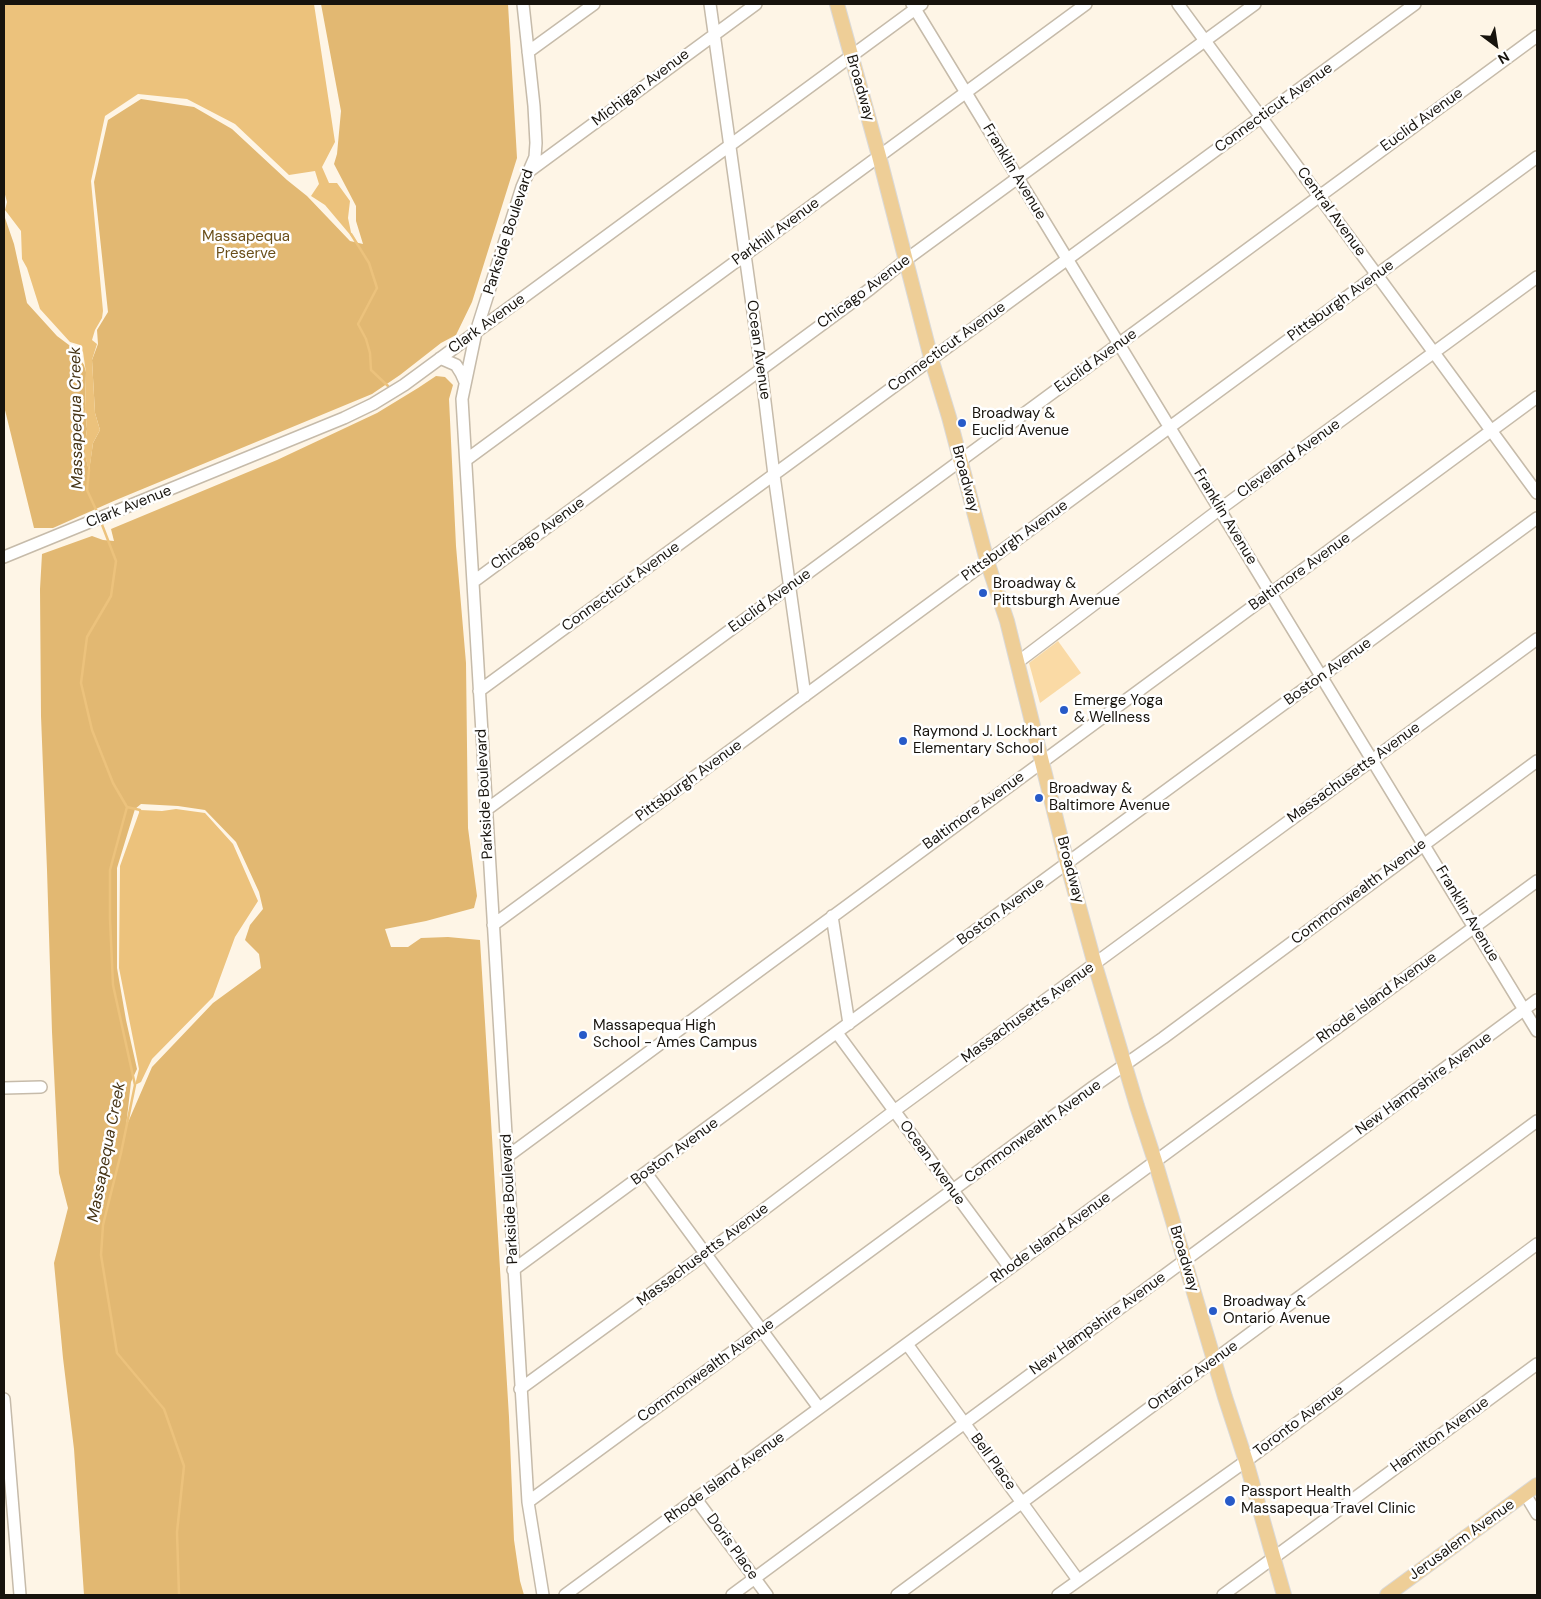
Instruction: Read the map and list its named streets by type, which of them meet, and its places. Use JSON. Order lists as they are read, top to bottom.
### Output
{
  "streets": {
    "main road": ["Broadway", "Jerusalem Avenue"],
    "street": [
      "Michigan Avenue",
      "Connecticut Avenue",
      "Euclid Avenue",
      "Franklin Avenue",
      "Central Avenue",
      "Parkside Boulevard",
      "Parkhill Avenue",
      "Chicago Avenue",
      "Pittsburgh Avenue",
      "Clark Avenue",
      "Ocean Avenue",
      "Cleveland Avenue",
      "Baltimore Avenue",
      "Boston Avenue",
      "Massachusetts Avenue",
      "Commonwealth Avenue",
      "Rhode Island Avenue",
      "New Hampshire Avenue",
      "Ontario Avenue",
      "Toronto Avenue",
      "Hamilton Avenue",
      "Bell Place",
      "Doris Place"
    ]
  },
  "crossings": [
    ["Michigan Avenue", "Parkside Boulevard"],
    ["Michigan Avenue", "Ocean Avenue"],
    ["Broadway", "Connecticut Avenue"],
    ["Broadway", "Euclid Avenue"],
    ["Broadway", "Parkhill Avenue"],
    ["Broadway", "Chicago Avenue"],
    ["Broadway", "Pittsburgh Avenue"],
    ["Broadway", "Clark Avenue"],
    ["Broadway", "Cleveland Avenue"],
    ["Broadway", "Baltimore Avenue"],
    ["Broadway", "Boston Avenue"],
    ["Broadway", "Massachusetts Avenue"],
    ["Broadway", "Commonwealth Avenue"],
    ["Broadway", "Rhode Island Avenue"],
    ["Broadway", "New Hampshire Avenue"],
    ["Broadway", "Ontario Avenue"],
    ["Broadway", "Toronto Avenue"],
    ["Broadway", "Hamilton Avenue"],
    ["Connecticut Avenue", "Franklin Avenue"],
    ["Connecticut Avenue", "Central Avenue"],
    ["Connecticut Avenue", "Parkside Boulevard"],
    ["Connecticut Avenue", "Ocean Avenue"],
    ["Euclid Avenue", "Franklin Avenue"],
    ["Euclid Avenue", "Central Avenue"],
    ["Euclid Avenue", "Parkside Boulevard"],
    ["Euclid Avenue", "Ocean Avenue"],
    ["Franklin Avenue", "Parkhill Avenue"],
    ["Franklin Avenue", "Chicago Avenue"],
    ["Franklin Avenue", "Pittsburgh Avenue"],
    ["Franklin Avenue", "Clark Avenue"],
    ["Franklin Avenue", "Cleveland Avenue"],
    ["Franklin Avenue", "Baltimore Avenue"],
    ["Franklin Avenue", "Boston Avenue"],
    ["Franklin Avenue", "Massachusetts Avenue"],
    ["Franklin Avenue", "Commonwealth Avenue"],
    ["Franklin Avenue", "Rhode Island Avenue"],
    ["Franklin Avenue", "New Hampshire Avenue"],
    ["Central Avenue", "Chicago Avenue"],
    ["Central Avenue", "Pittsburgh Avenue"],
    ["Central Avenue", "Cleveland Avenue"],
    ["Central Avenue", "Baltimore Avenue"],
    ["Parkside Boulevard", "Parkhill Avenue"],
    ["Parkside Boulevard", "Chicago Avenue"],
    ["Parkside Boulevard", "Pittsburgh Avenue"],
    ["Parkside Boulevard", "Clark Avenue"],
    ["Parkside Boulevard", "Baltimore Avenue"],
    ["Parkside Boulevard", "Boston Avenue"],
    ["Parkside Boulevard", "Massachusetts Avenue"],
    ["Parkside Boulevard", "Commonwealth Avenue"],
    ["Parkhill Avenue", "Ocean Avenue"],
    ["Chicago Avenue", "Ocean Avenue"],
    ["Pittsburgh Avenue", "Ocean Avenue"],
    ["Clark Avenue", "Ocean Avenue"],
    ["Ocean Avenue", "Boston Avenue"],
    ["Ocean Avenue", "Massachusetts Avenue"],
    ["Ocean Avenue", "Commonwealth Avenue"],
    ["Ocean Avenue", "Rhode Island Avenue"],
    ["Rhode Island Avenue", "Bell Place"],
    ["Rhode Island Avenue", "Doris Place"],
    ["New Hampshire Avenue", "Bell Place"],
    ["New Hampshire Avenue", "Doris Place"],
    ["Ontario Avenue", "Bell Place"],
    ["Toronto Avenue", "Bell Place"]
  ],
  "water": ["Massapequa Creek"],
  "parks": ["Massapequa Preserve"],
  "places": [
    "Broadway & Euclid Avenue",
    "Broadway & Pittsburgh Avenue",
    "Emerge Yoga & Wellness",
    "Raymond J. Lockhart Elementary School",
    "Broadway & Baltimore Avenue",
    "Massapequa High School - Ames Campus",
    "Broadway & Ontario Avenue",
    "Passport Health Massapequa Travel Clinic"
  ],
  "north": "bottom right"
}
